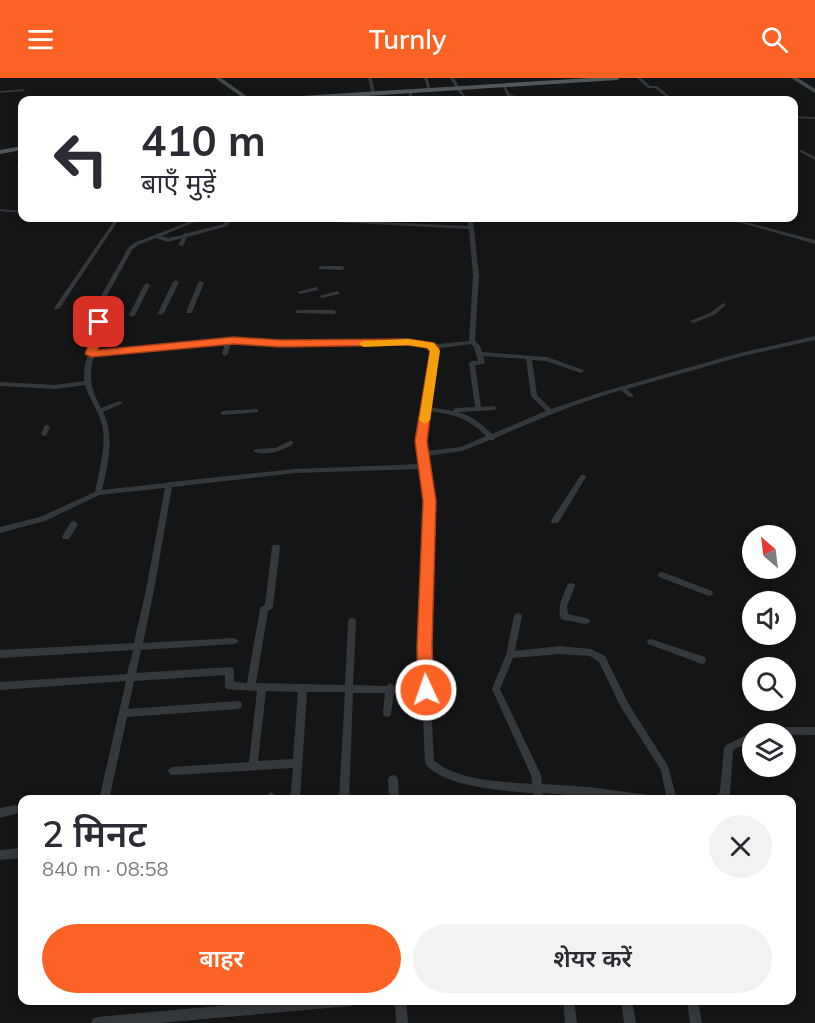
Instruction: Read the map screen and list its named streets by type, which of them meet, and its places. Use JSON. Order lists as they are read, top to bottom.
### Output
{
  "north": "top left",
  "page": {
    "header": "Turnly",
    "turn": ["410 m", "बाएँ मुड़ें"],
    "heading": ["2 मिनट", "840 m · 08:58"],
    "buttons": ["बाहर", "शेयर करें"]
  }
}
